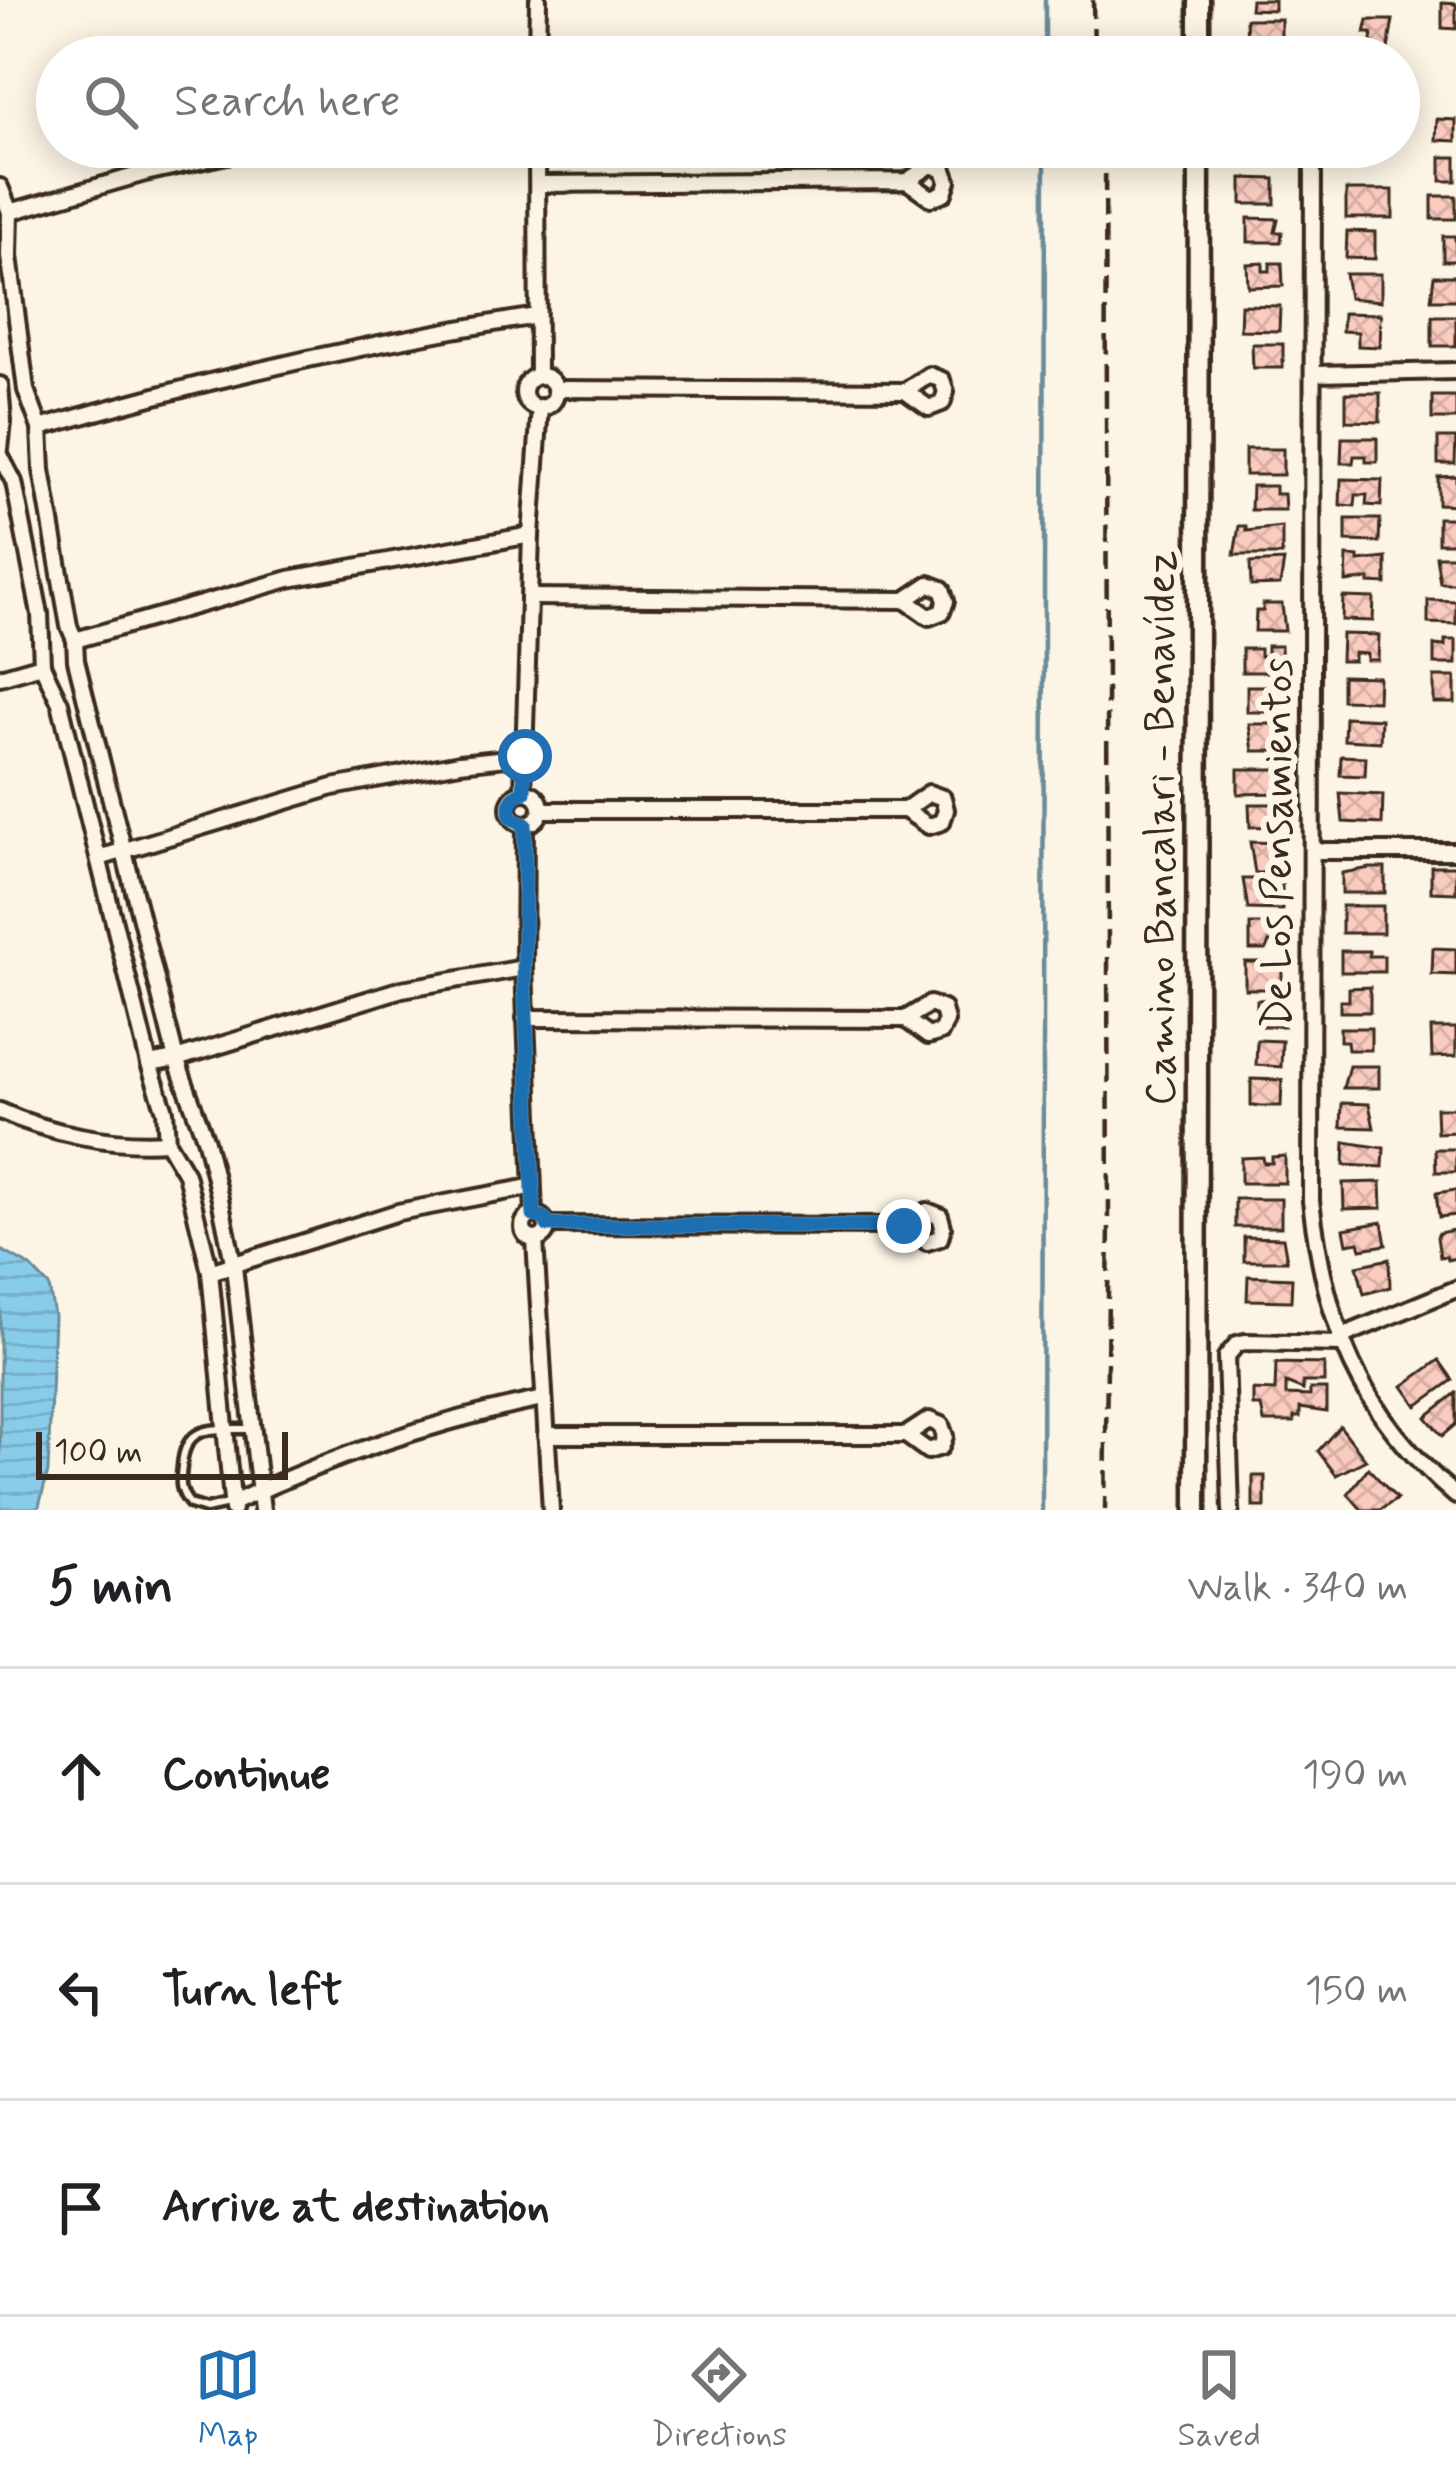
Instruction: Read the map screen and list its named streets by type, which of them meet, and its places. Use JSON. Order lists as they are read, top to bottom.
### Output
{
  "streets": {
    "main road": ["Camino Bancalari - Benavídez"],
    "street": ["De Los Pensamientos"]
  },
  "scale_bar": "100 m",
  "page": {
    "search": "Search here",
    "scale": "100 m",
    "heading": ["5 min", "Walk · 340 m"],
    "list": [
      ["Continue", "190 m"],
      ["Turn left", "150 m"],
      "Arrive at destination"
    ],
    "nav": ["Map", "Directions", "Saved"]
  }
}
